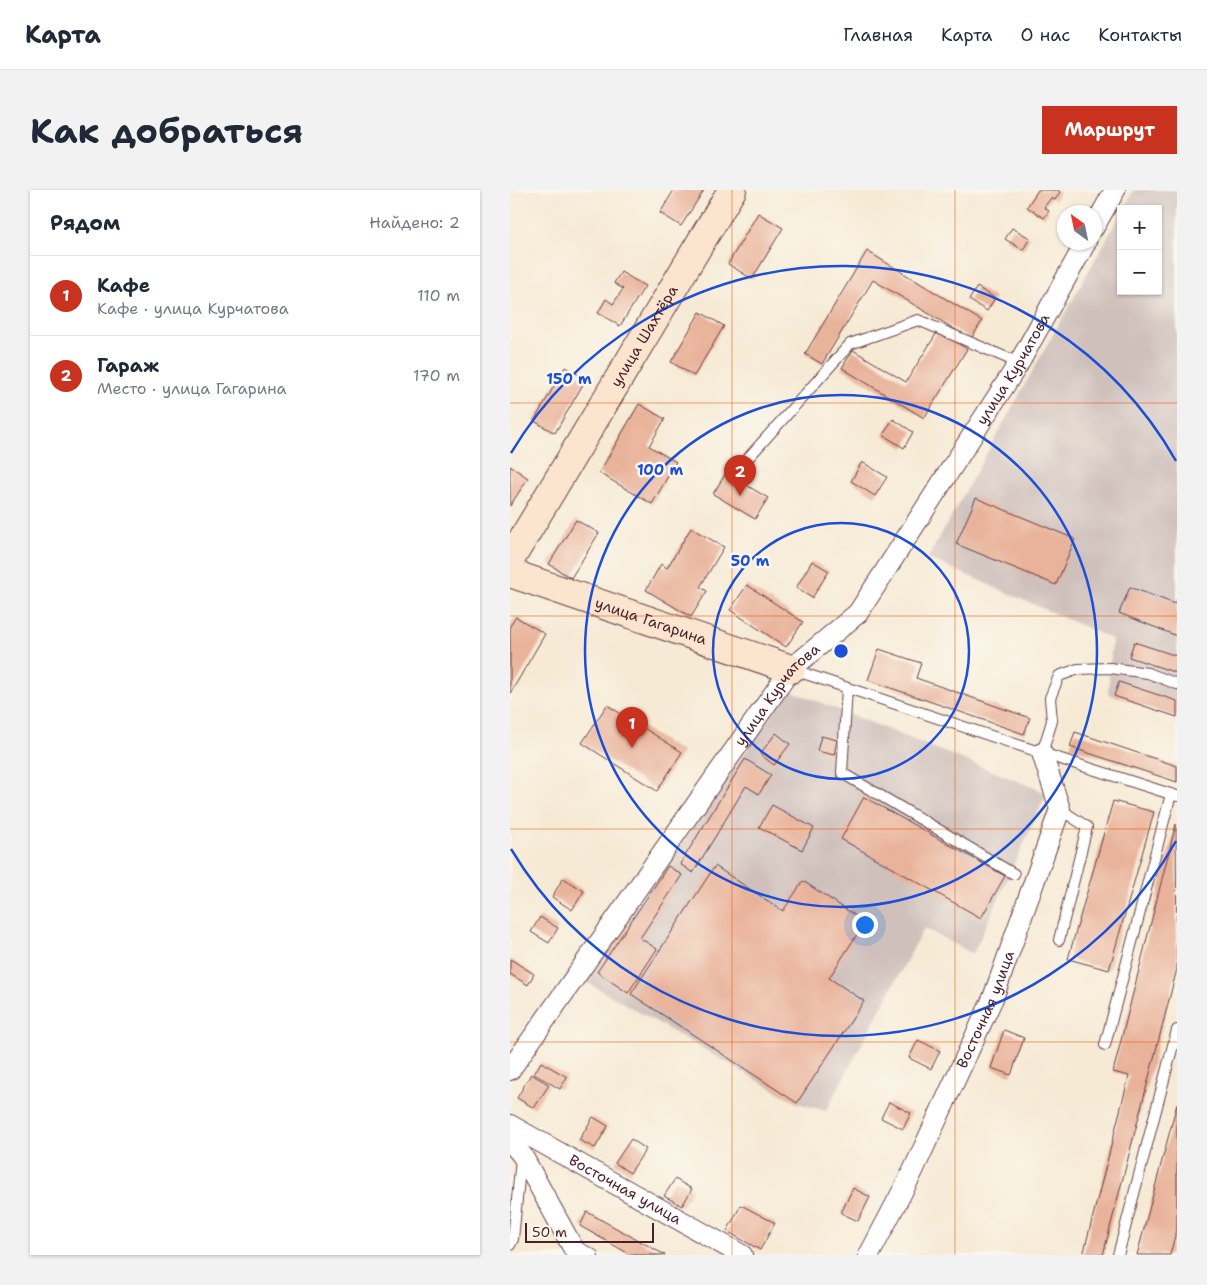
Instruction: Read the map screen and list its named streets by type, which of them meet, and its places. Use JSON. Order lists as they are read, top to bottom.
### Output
{
  "streets": {
    "street": [
      "улица Шахтёра",
      "улица Курчатова",
      "улица Гагарина",
      "Восточная улица"
    ]
  },
  "crossings": [
    ["улица Курчатова", "улица Гагарина"]
  ],
  "scale_bar": "50 m",
  "north": "top left",
  "page": {
    "header": "Карта",
    "nav": [
      "Главная",
      "Карта",
      "О нас",
      "Контакты"
    ],
    "buttons": "Маршрут",
    "title": "Как добраться",
    "heading": ["Рядом", "Найдено: 2"],
    "map_buttons": ["+", "−"],
    "list": [
      {
        "mark": "1",
        "name": "Кафе",
        "note": "Кафе · улица Курчатова",
        "value": "110 m"
      },
      {
        "mark": "2",
        "name": "Гараж",
        "note": "Место · улица Гагарина",
        "value": "170 m"
      }
    ],
    "pins": ["2", "1"],
    "scale": "50 m"
  },
  "rings": ["150 m", "100 m", "50 m"]
}
